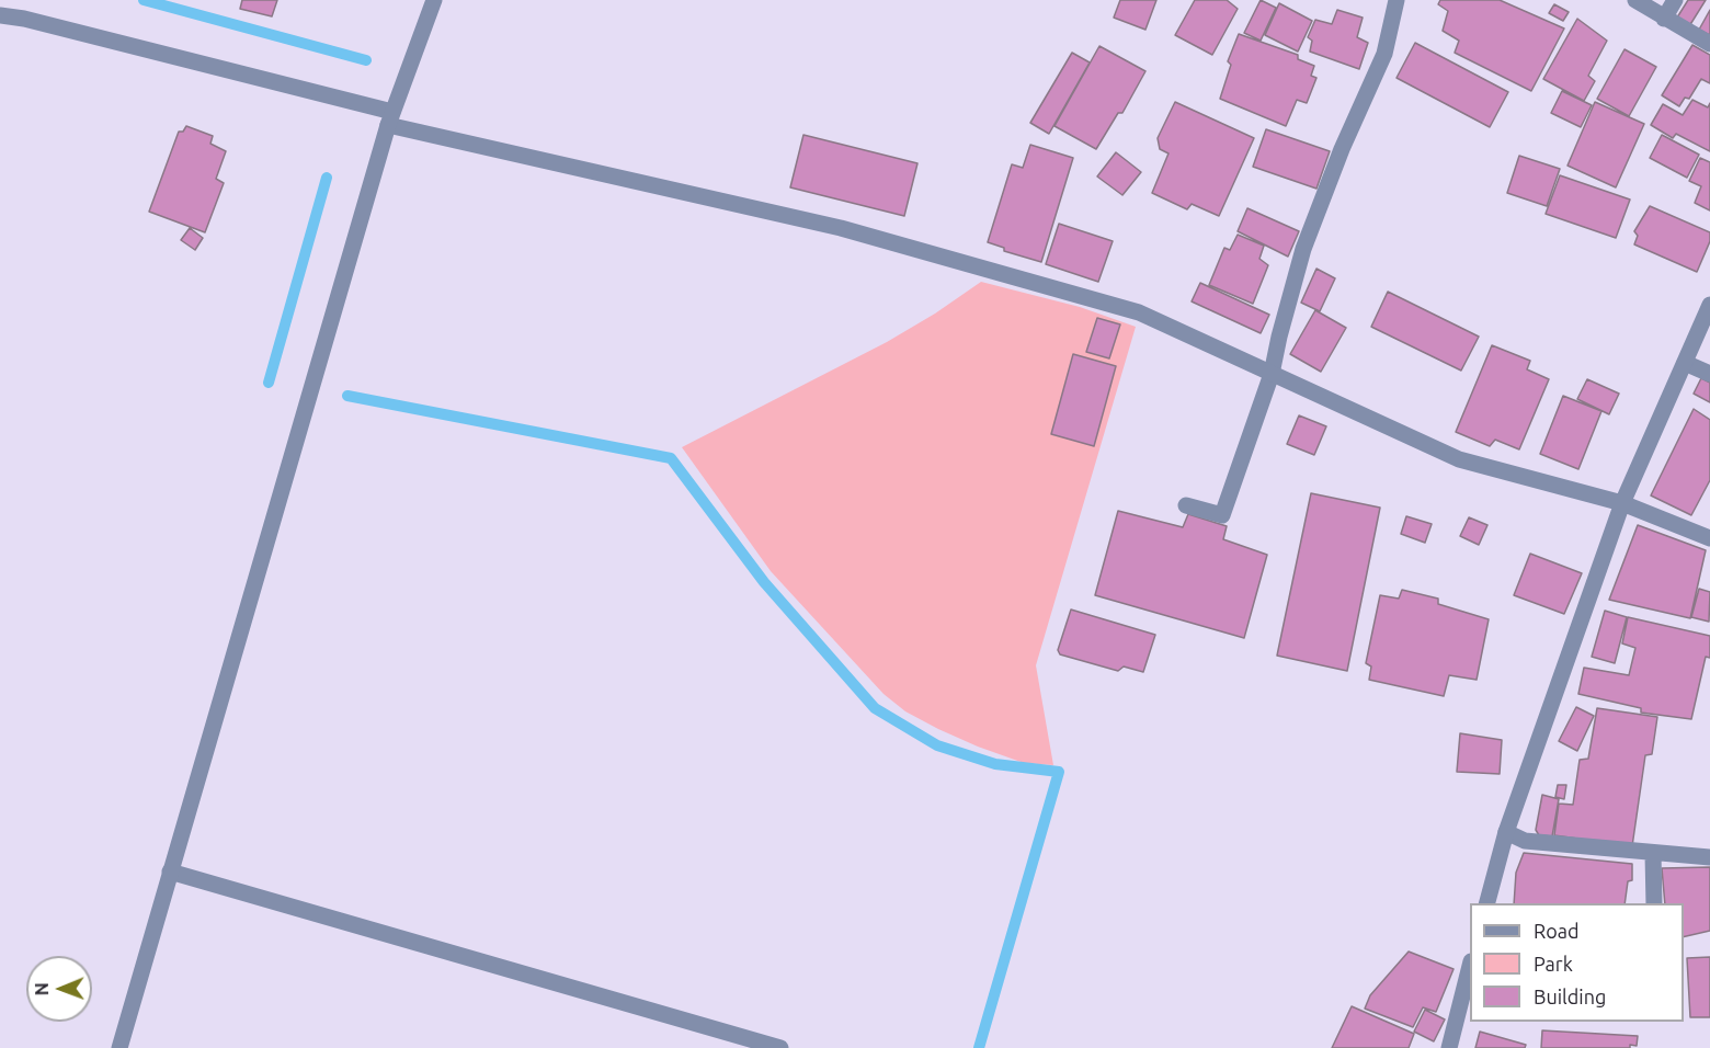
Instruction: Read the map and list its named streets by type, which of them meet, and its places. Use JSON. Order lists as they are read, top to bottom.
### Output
{
  "legend": ["Road", "Park", "Building"],
  "north": "left"
}
